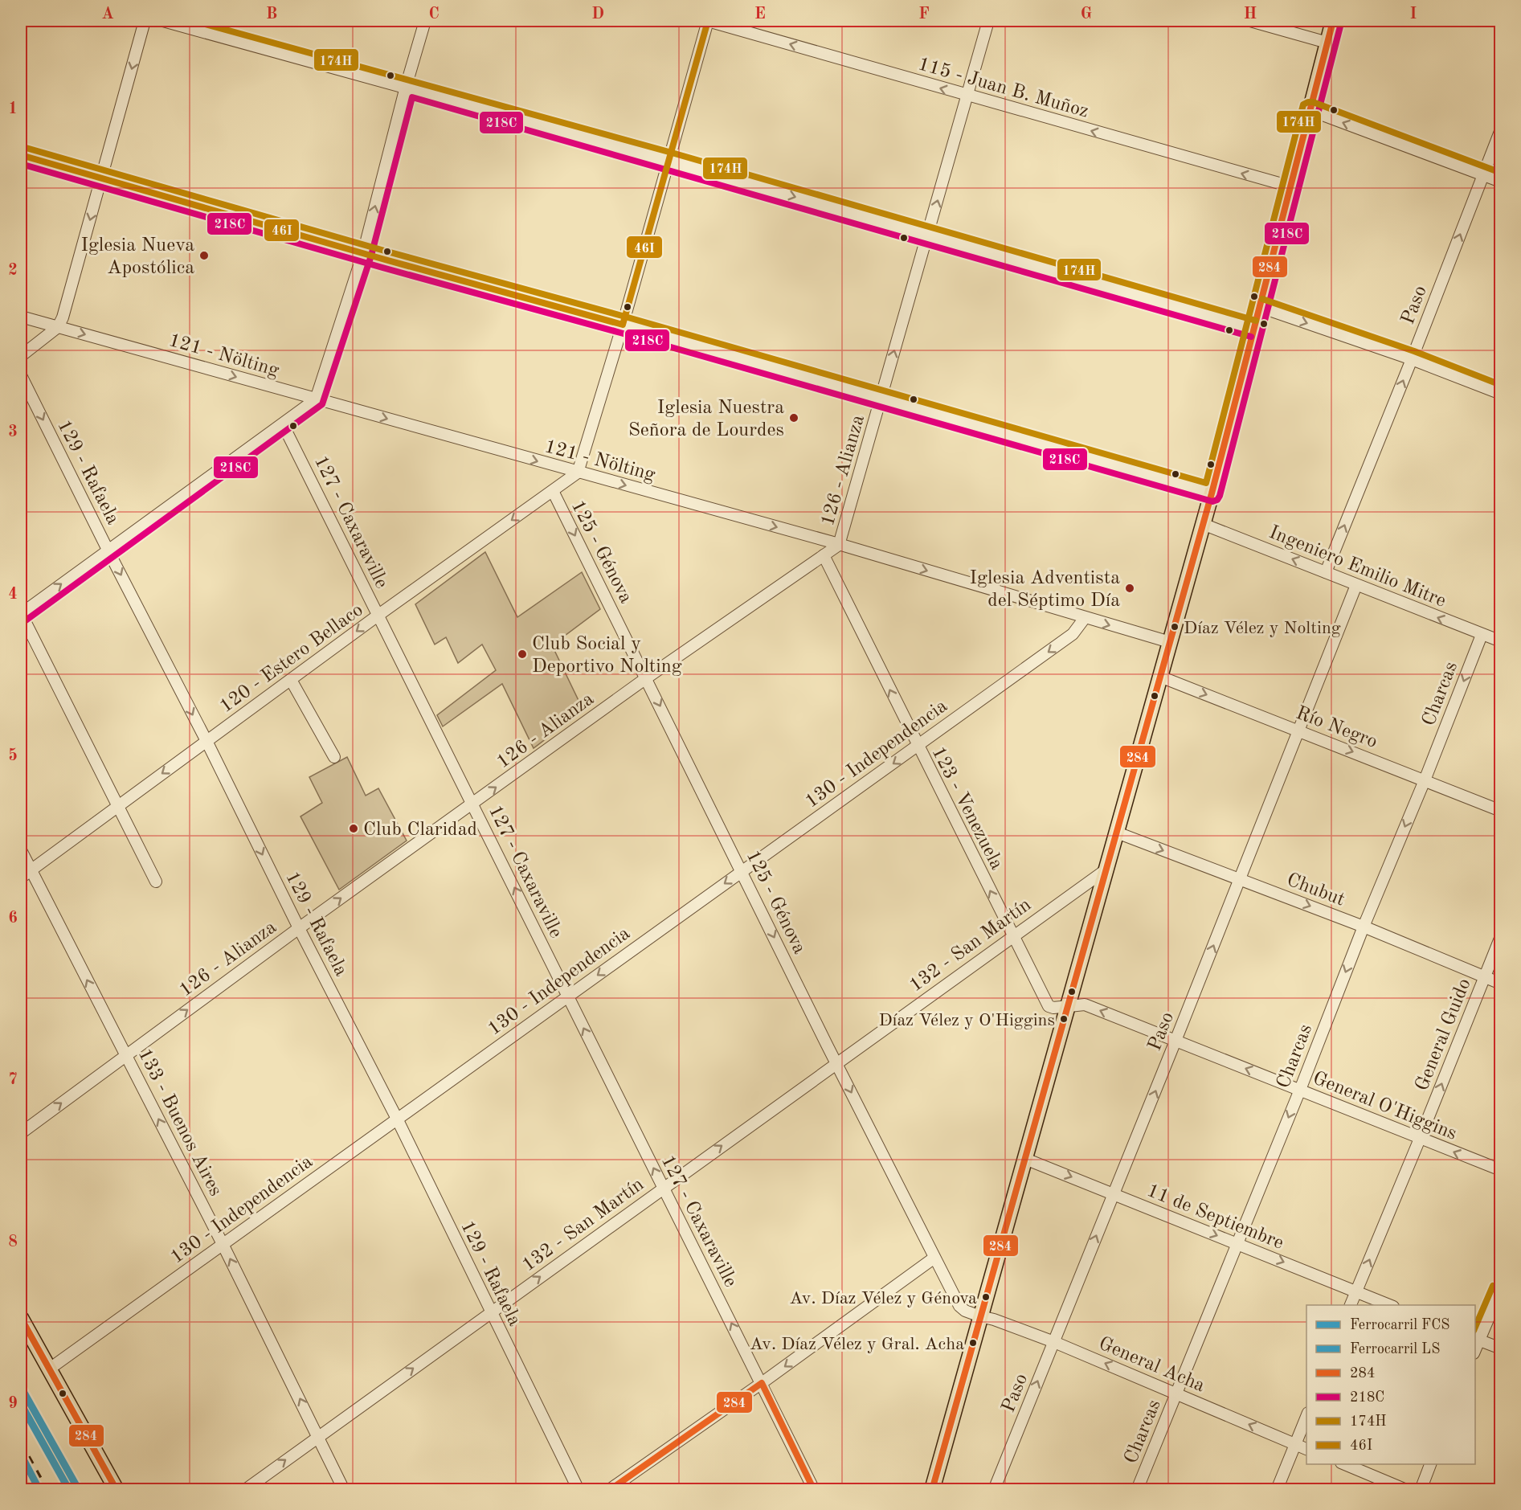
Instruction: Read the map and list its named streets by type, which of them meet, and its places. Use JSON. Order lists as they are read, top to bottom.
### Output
{
  "streets": {
    "street": [
      "115 - Juan B. Muñoz",
      "Paso",
      "121 - Nölting",
      "126 - Alianza",
      "129 - Rafaela",
      "127 - Caxaraville",
      "125 - Génova",
      "Ingeniero Emilio Mitre",
      "120 - Estero Bellaco",
      "Charcas",
      "Río Negro",
      "130 - Independencia",
      "123 - Venezuela",
      "Chubut",
      "132 - San Martín",
      "General Guido",
      "General O'Higgins",
      "133 - Buenos Aires",
      "11 de Septiembre",
      "General Acha"
    ]
  },
  "crossings": [
    ["115 - Juan B. Muñoz", "126 - Alianza"],
    ["Paso", "Ingeniero Emilio Mitre"],
    ["Paso", "Río Negro"],
    ["Paso", "Chubut"],
    ["Paso", "General O'Higgins"],
    ["Paso", "11 de Septiembre"],
    ["Paso", "General Acha"],
    ["121 - Nölting", "126 - Alianza"],
    ["121 - Nölting", "120 - Estero Bellaco"],
    ["121 - Nölting", "130 - Independencia"],
    ["126 - Alianza", "129 - Rafaela"],
    ["126 - Alianza", "127 - Caxaraville"],
    ["126 - Alianza", "125 - Génova"],
    ["126 - Alianza", "123 - Venezuela"],
    ["126 - Alianza", "133 - Buenos Aires"],
    ["129 - Rafaela", "120 - Estero Bellaco"],
    ["129 - Rafaela", "130 - Independencia"],
    ["129 - Rafaela", "132 - San Martín"],
    ["127 - Caxaraville", "120 - Estero Bellaco"],
    ["127 - Caxaraville", "130 - Independencia"],
    ["127 - Caxaraville", "132 - San Martín"],
    ["125 - Génova", "120 - Estero Bellaco"],
    ["125 - Génova", "130 - Independencia"],
    ["125 - Génova", "132 - San Martín"],
    ["125 - Génova", "General Acha"],
    ["Ingeniero Emilio Mitre", "Charcas"],
    ["120 - Estero Bellaco", "133 - Buenos Aires"],
    ["Charcas", "Río Negro"],
    ["Charcas", "Chubut"],
    ["Charcas", "General O'Higgins"],
    ["Charcas", "11 de Septiembre"],
    ["Charcas", "General Acha"],
    ["130 - Independencia", "123 - Venezuela"],
    ["130 - Independencia", "133 - Buenos Aires"],
    ["123 - Venezuela", "132 - San Martín"],
    ["123 - Venezuela", "General O'Higgins"],
    ["Chubut", "General Guido"],
    ["132 - San Martín", "133 - Buenos Aires"],
    ["General Guido", "General O'Higgins"],
    ["General Guido", "11 de Septiembre"]
  ],
  "one_way": [
    "115 - Juan B. Muñoz",
    "Paso",
    "121 - Nölting",
    "126 - Alianza",
    "129 - Rafaela",
    "127 - Caxaraville",
    "125 - Génova",
    "Ingeniero Emilio Mitre",
    "120 - Estero Bellaco",
    "Charcas",
    "Río Negro",
    "130 - Independencia",
    "123 - Venezuela",
    "Chubut",
    "132 - San Martín",
    "General Guido",
    "General O'Higgins",
    "133 - Buenos Aires",
    "11 de Septiembre",
    "General Acha"
  ],
  "places": [
    "Iglesia Nueva Apostólica",
    "Iglesia Nuestra Señora de Lourdes",
    "Iglesia Adventista del Séptimo Día",
    "Díaz Vélez y Nolting",
    "Club Social y Deportivo Nolting",
    "Club Claridad",
    "Díaz Vélez y O'Higgins",
    "Av. Díaz Vélez y Génova",
    "Av. Díaz Vélez y Gral. Acha"
  ],
  "lines": [
    "transit line 284",
    "transit line 174H",
    "transit line 46I",
    "transit line 218C",
    "rail line FCS",
    "rail line LS"
  ],
  "legend": [
    "Ferrocarril FCS",
    "Ferrocarril LS",
    "284",
    "218C",
    "174H",
    "46I"
  ],
  "grid": {
    "columns": [
      "A",
      "B",
      "C",
      "D",
      "E",
      "F",
      "G",
      "H",
      "I"
    ],
    "rows": [
      "1",
      "2",
      "3",
      "4",
      "5",
      "6",
      "7",
      "8",
      "9"
    ]
  }
}
